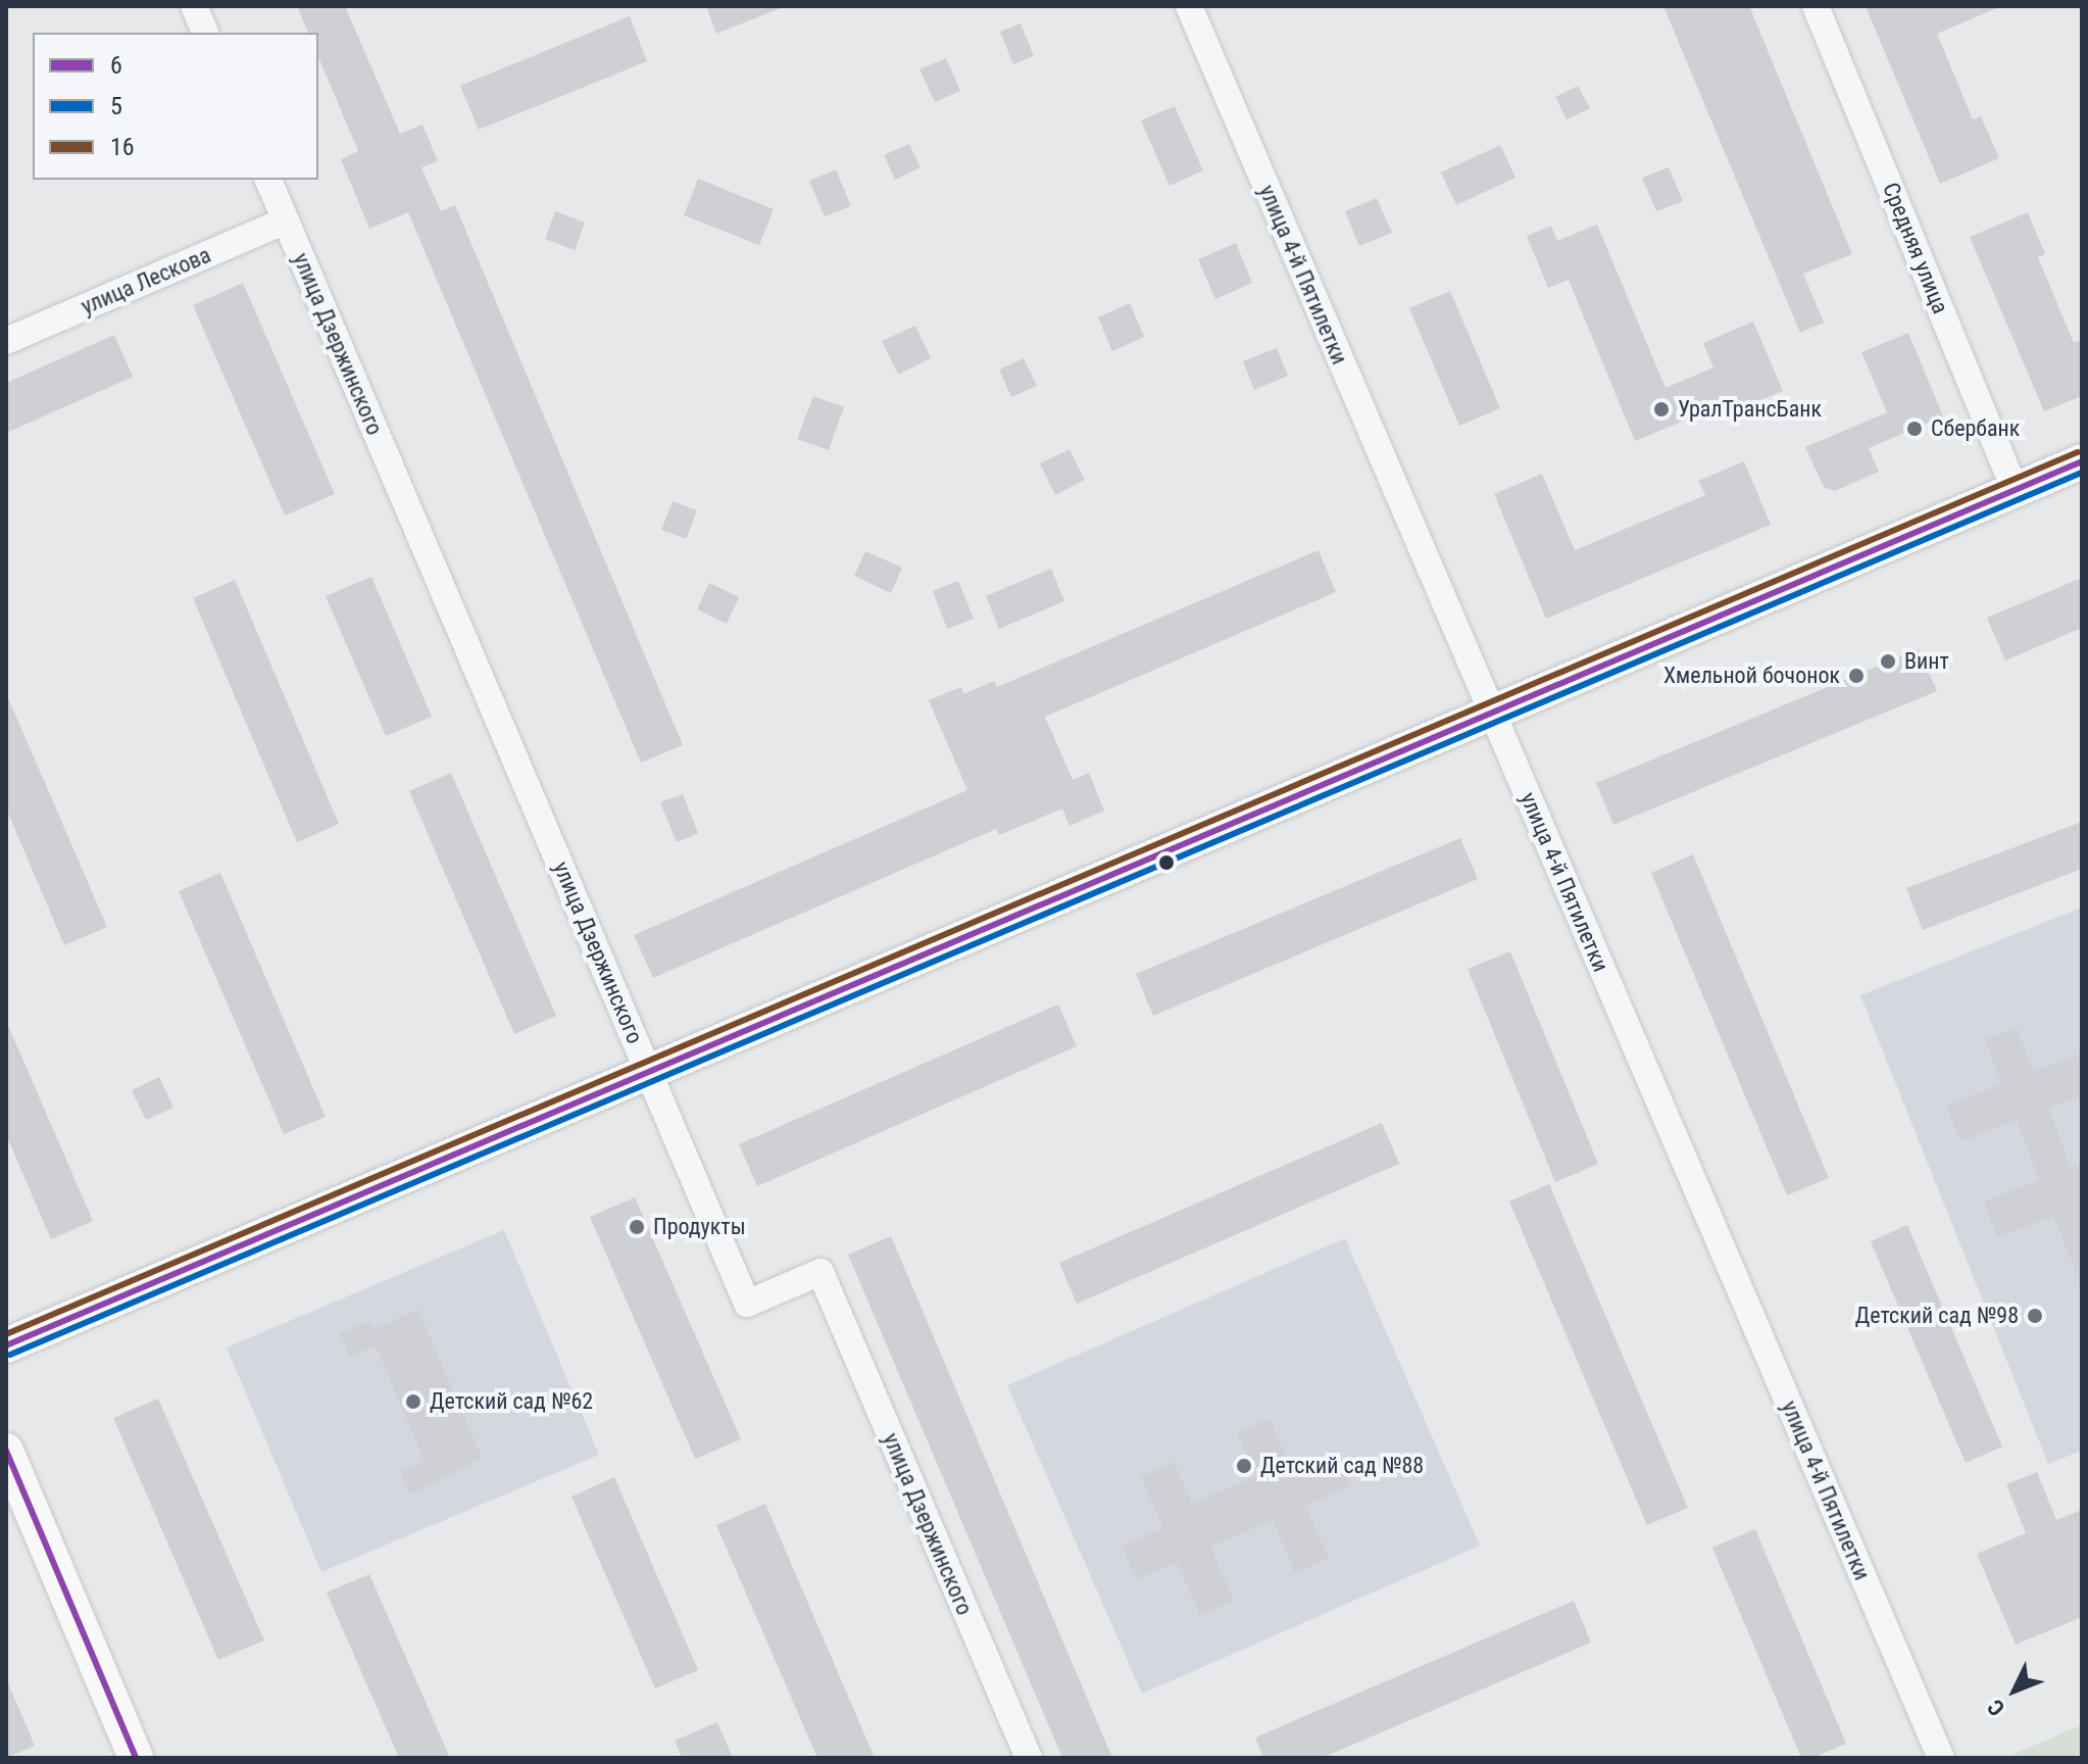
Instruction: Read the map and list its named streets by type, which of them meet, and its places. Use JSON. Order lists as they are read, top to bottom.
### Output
{
  "streets": {
    "street": [
      "Средняя улица",
      "улица 4-й Пятилетки",
      "улица Лескова",
      "улица Дзержинского"
    ]
  },
  "crossings": [
    ["улица Лескова", "улица Дзержинского"]
  ],
  "places": [
    "УралТрансБанк",
    "Сбербанк",
    "Винт",
    "Хмельной бочонок",
    "Продукты",
    "Детский сад №98",
    "Детский сад №62",
    "Детский сад №88"
  ],
  "lines": ["transit line 16", "transit line 6", "transit line 5"],
  "legend": ["6", "5", "16"],
  "north": "bottom left"
}
